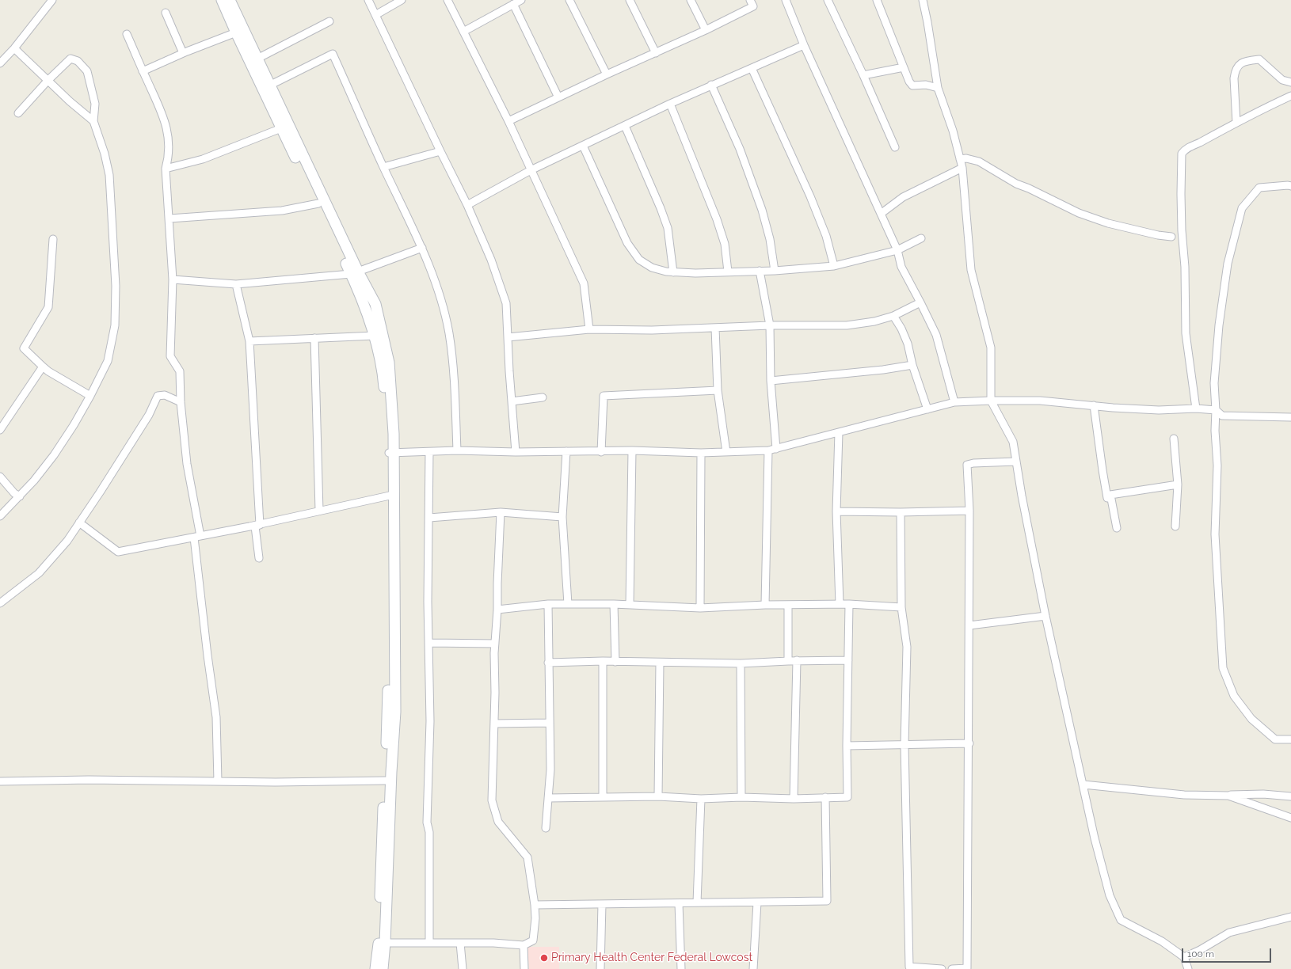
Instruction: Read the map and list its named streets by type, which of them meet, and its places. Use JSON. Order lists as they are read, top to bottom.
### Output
{
  "places": ["Primary Health Center Federal Lowcost"],
  "scale_bar": "100 m"
}
